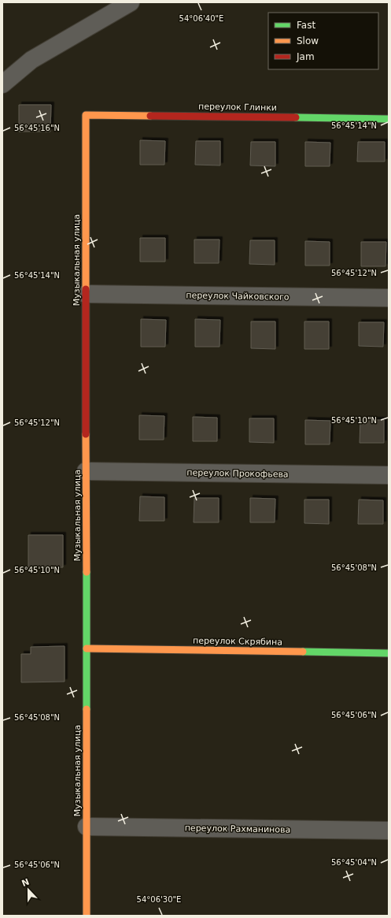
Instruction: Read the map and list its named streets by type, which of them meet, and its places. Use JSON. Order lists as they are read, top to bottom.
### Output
{
  "streets": {
    "street": [
      "переулок Глинки",
      "Музыкальная улица",
      "переулок Чайковского",
      "переулок Прокофьева",
      "переулок Скрябина",
      "переулок Рахманинова"
    ]
  },
  "crossings": [
    ["переулок Глинки", "Музыкальная улица"],
    ["Музыкальная улица", "переулок Чайковского"],
    ["Музыкальная улица", "переулок Прокофьева"],
    ["Музыкальная улица", "переулок Скрябина"],
    ["Музыкальная улица", "переулок Рахманинова"]
  ],
  "legend": ["Fast", "Slow", "Jam"],
  "north": "top",
  "coordinates": [
    "54°06'40\"E",
    "56°45'14\"N",
    "56°45'16\"N",
    "56°45'12\"N",
    "56°45'10\"N",
    "56°45'08\"N",
    "56°45'06\"N",
    "56°45'04\"N",
    "54°06'30\"E"
  ]
}
